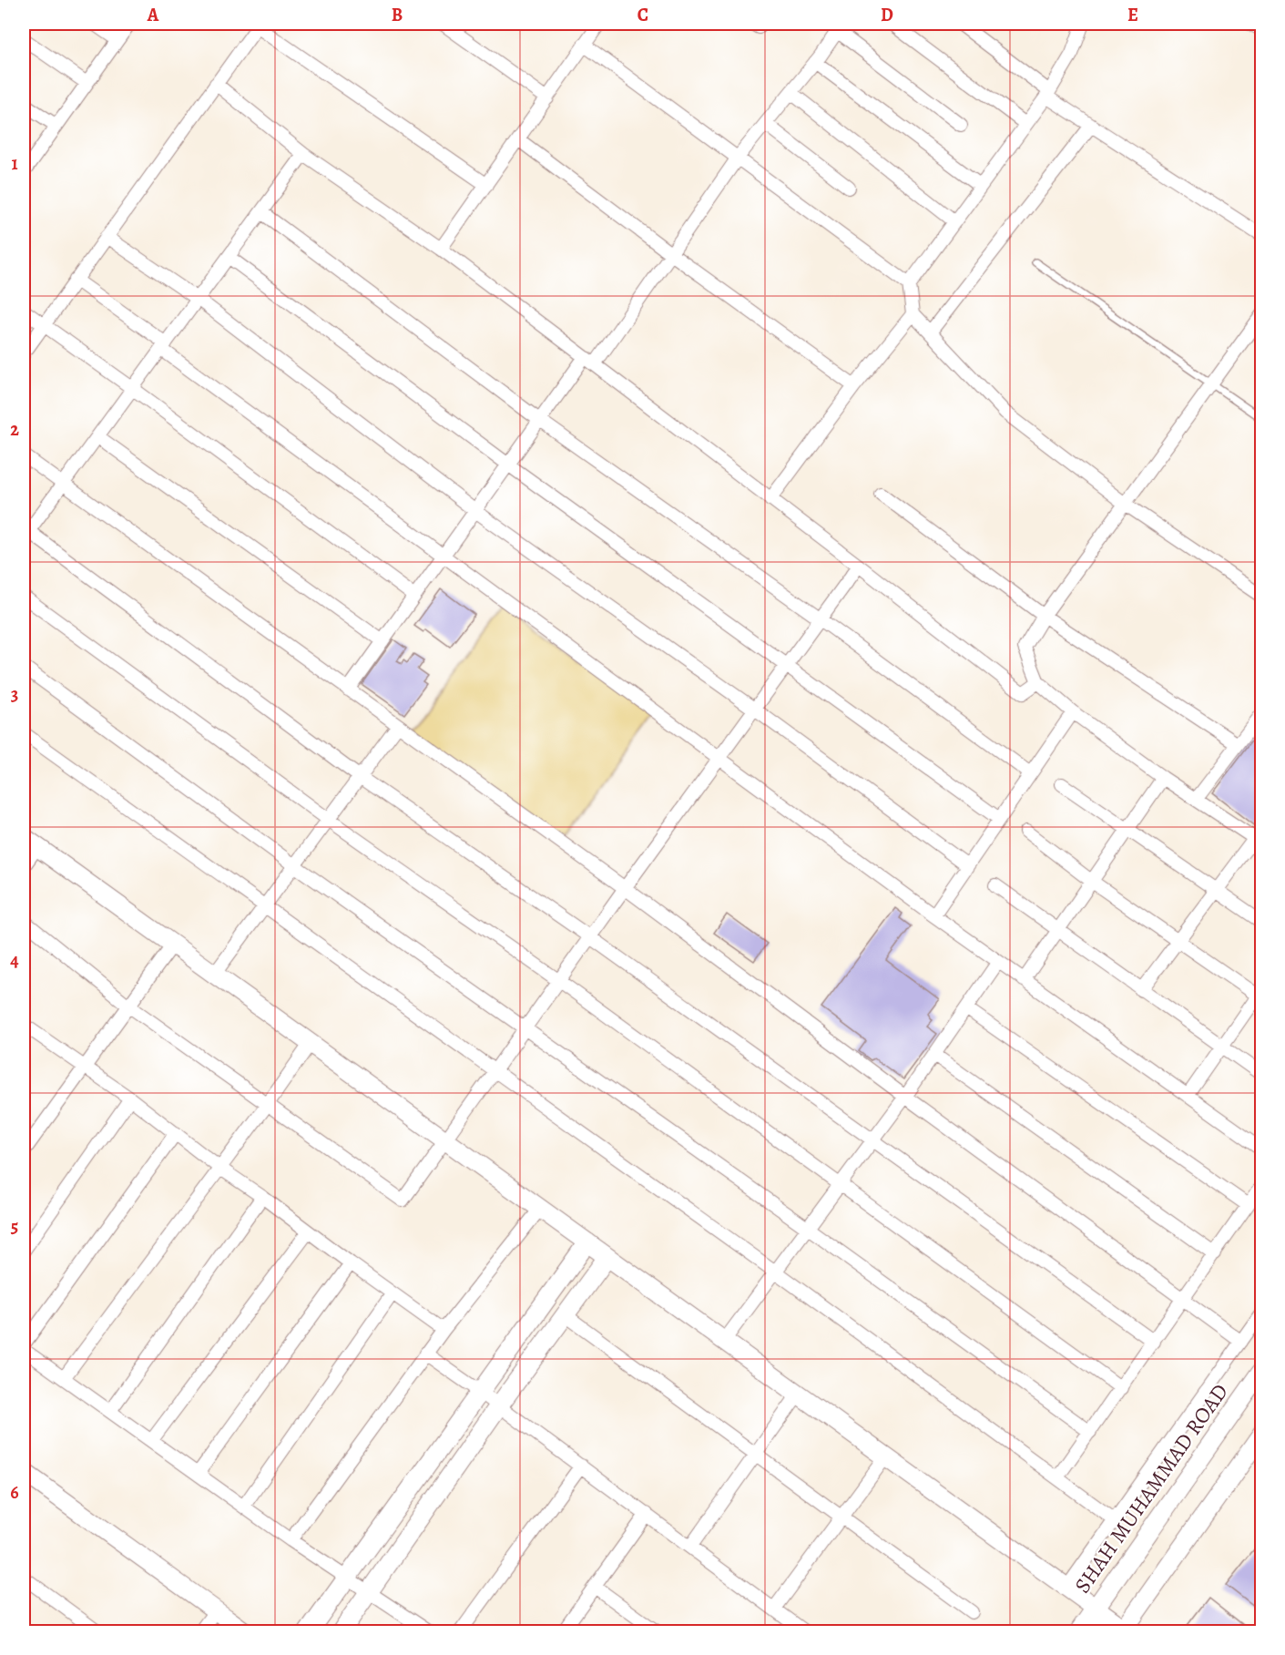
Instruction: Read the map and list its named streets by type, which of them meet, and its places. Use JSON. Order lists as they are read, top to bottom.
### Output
{
  "streets": {
    "street": ["SHAH MUHAMMAD ROAD"]
  },
  "grid": {
    "columns": [
      "A",
      "B",
      "C",
      "D",
      "E"
    ],
    "rows": [
      "1",
      "2",
      "3",
      "4",
      "5",
      "6"
    ]
  }
}
